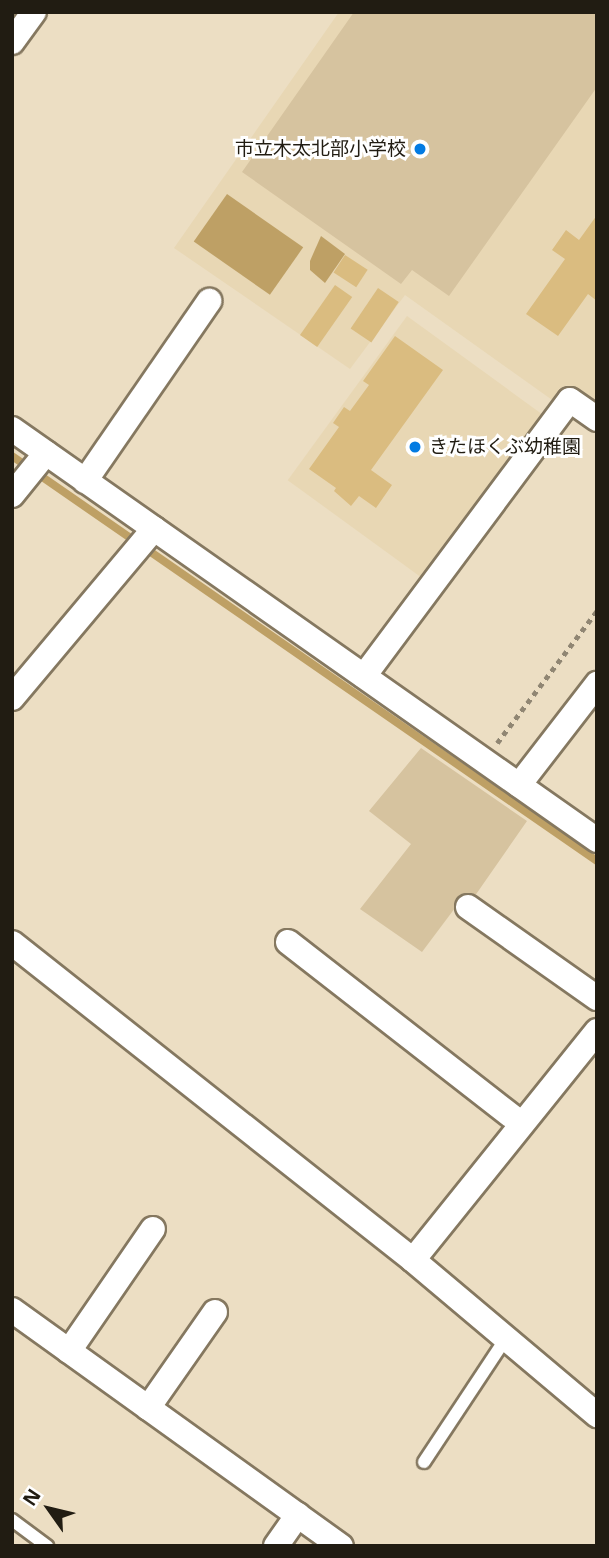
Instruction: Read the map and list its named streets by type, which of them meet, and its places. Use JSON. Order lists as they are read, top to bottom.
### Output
{
  "places": ["市立木太北部小学校", "きたほくぶ幼稚園"],
  "north": "top left"
}
